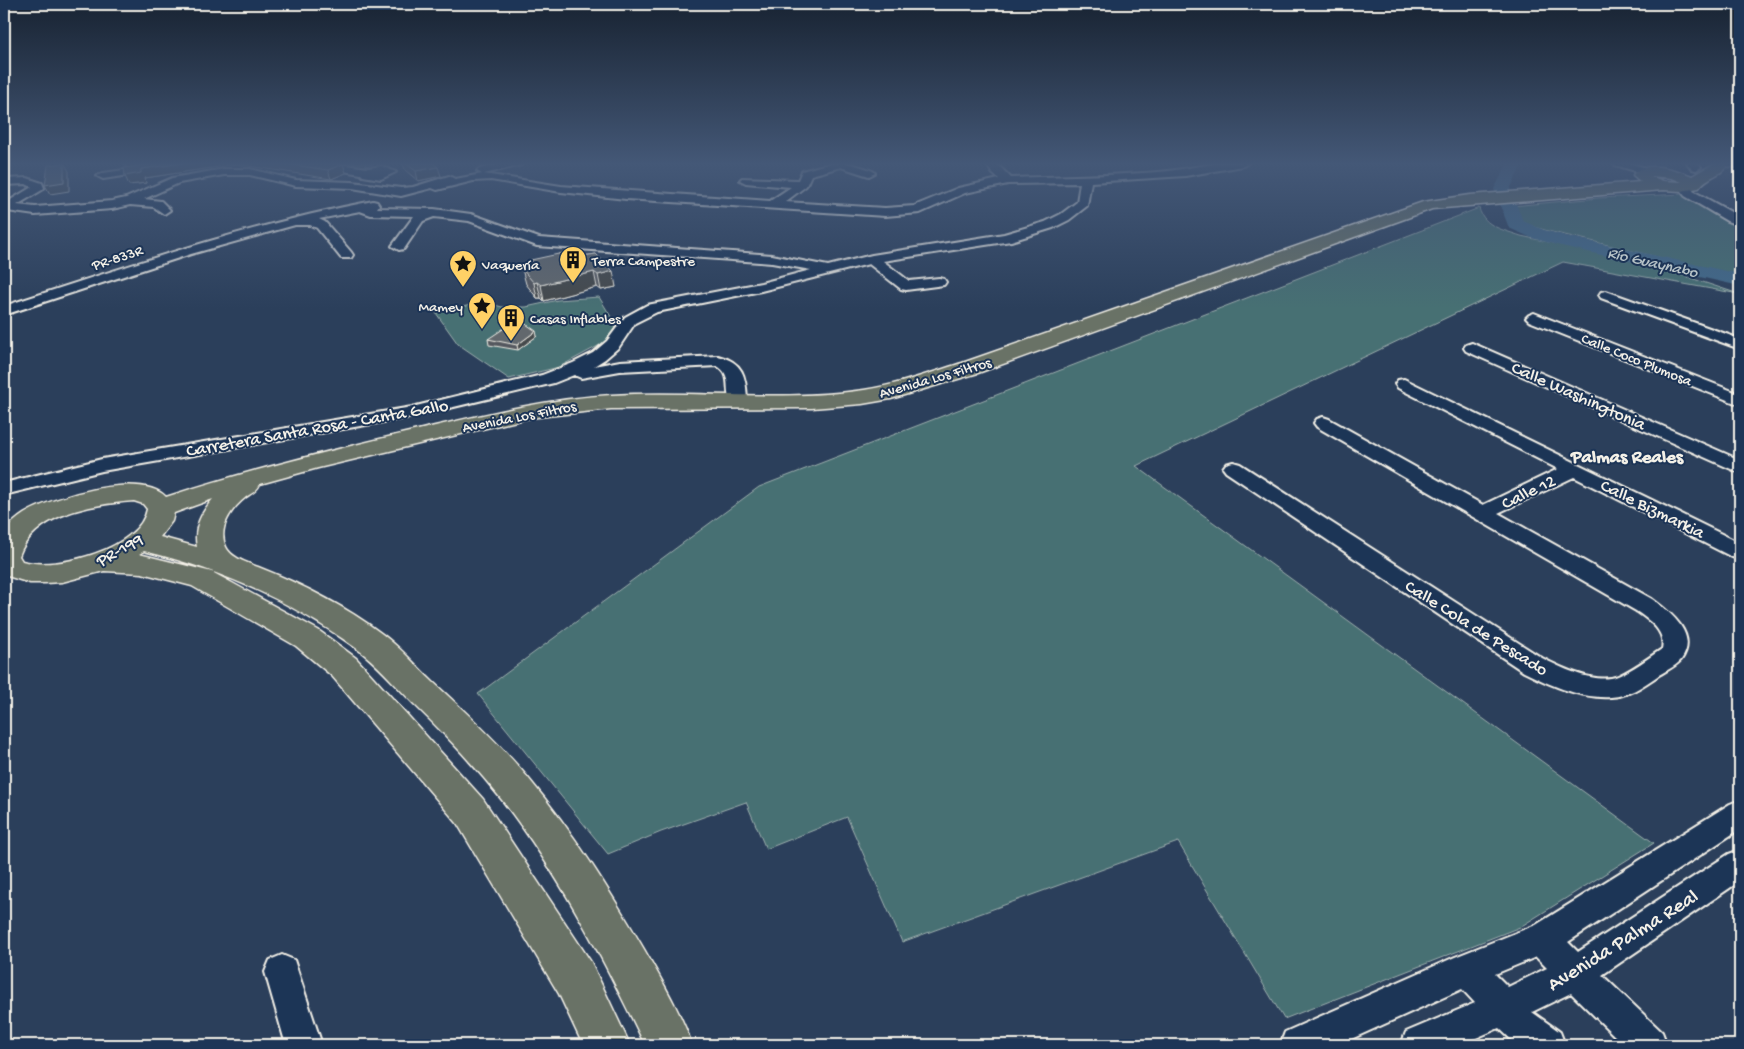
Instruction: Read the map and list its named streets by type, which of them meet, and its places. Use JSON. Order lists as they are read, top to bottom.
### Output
{
  "streets": {
    "main road": ["Avenida Los Filtros", "PR-199"],
    "street": [
      "PR-833R",
      "Calle Coco Plumosa",
      "Calle Washingtonia",
      "Carretera Santa Rosa - Canta Gallo",
      "Calle 12",
      "Calle Bizmarkia",
      "Calle Cola de Pescado",
      "Avenida Palma Real"
    ]
  },
  "crossings": [
    ["Avenida Los Filtros", "PR-199"],
    ["Calle 12", "Calle Bizmarkia"],
    ["Calle 12", "Calle Cola de Pescado"]
  ],
  "districts": ["Palmas Reales"],
  "water": ["Río Guaynabo"],
  "places": {
    "building": ["Terra Campestre", "Casas Inflables"],
    "place": ["Vaquería", "Mamey"]
  }
}
